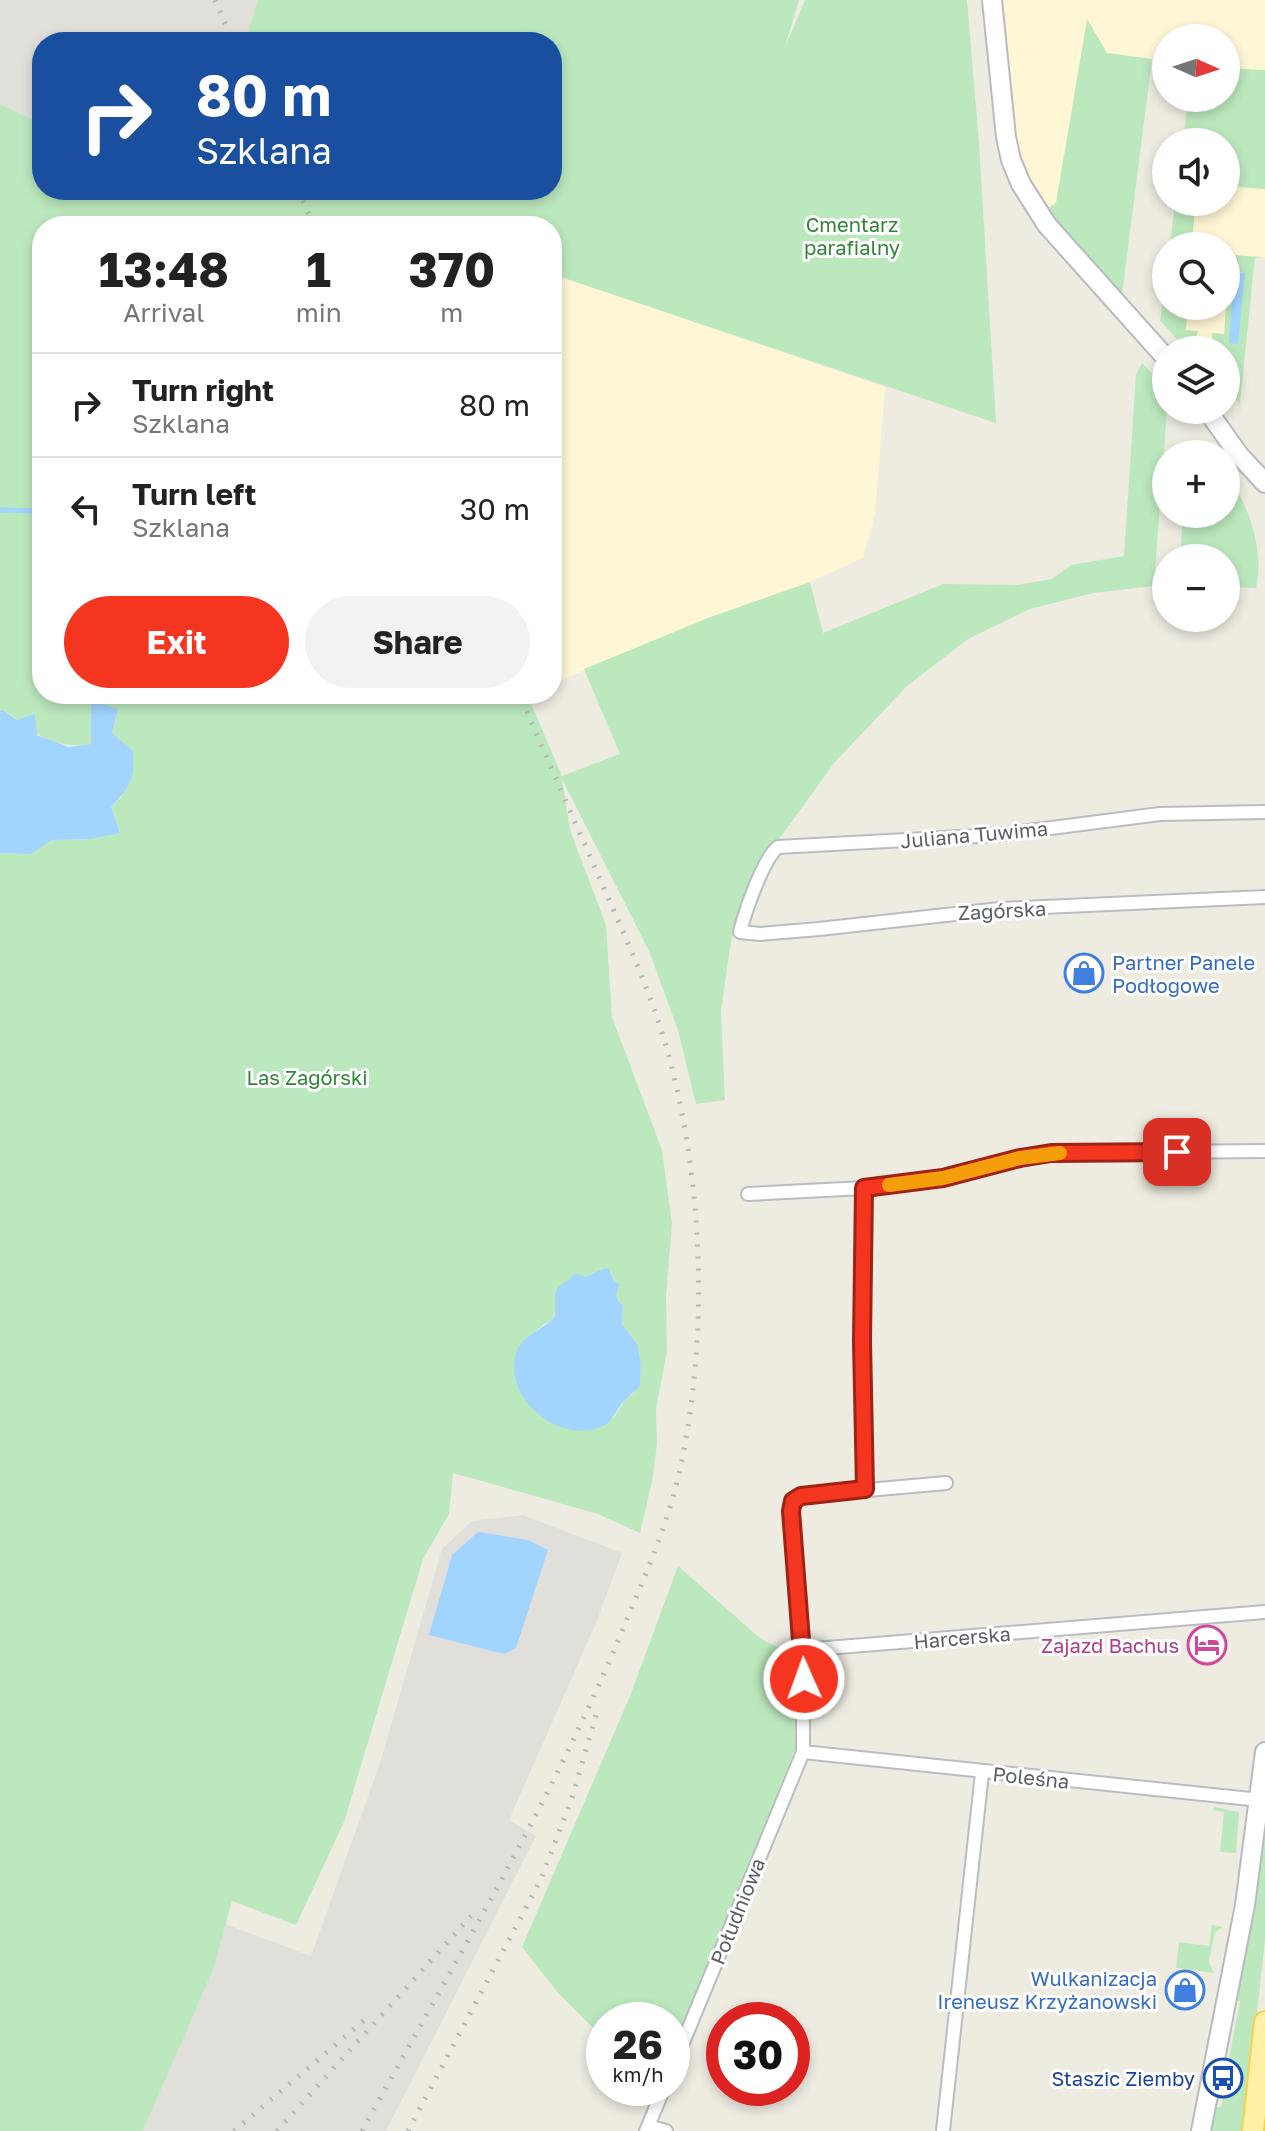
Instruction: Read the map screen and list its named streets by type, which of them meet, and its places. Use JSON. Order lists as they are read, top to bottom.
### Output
{
  "streets": {
    "street": [
      "Juliana Tuwima",
      "Zagórska",
      "Harcerska",
      "Poleśna",
      "Południowa"
    ]
  },
  "crossings": [
    ["Juliana Tuwima", "Zagórska"],
    ["Poleśna", "Południowa"]
  ],
  "parks": ["Cmentarz parafialny", "Las Zagórski"],
  "places": {
    "shop": ["Partner Panele Podłogowe", "Wulkanizacja Ireneusz Krzyżanowski"],
    "hotel": ["Zajazd Bachus"],
    "bus stop": ["Staszic Ziemby"]
  },
  "north": "right",
  "page": {
    "map_buttons": ["+", "−"],
    "turn": ["80 m", "Szklana"],
    "eta": [
      "13:48",
      "Arrival",
      "1",
      "min",
      "370",
      "m"
    ],
    "list": [
      {
        "name": "Turn right",
        "note": "Szklana",
        "value": "80 m"
      },
      {
        "name": "Turn left",
        "note": "Szklana",
        "value": "30 m"
      }
    ],
    "buttons": ["Exit", "Share"],
    "speed": "26 km/h",
    "limit": "30"
  }
}
